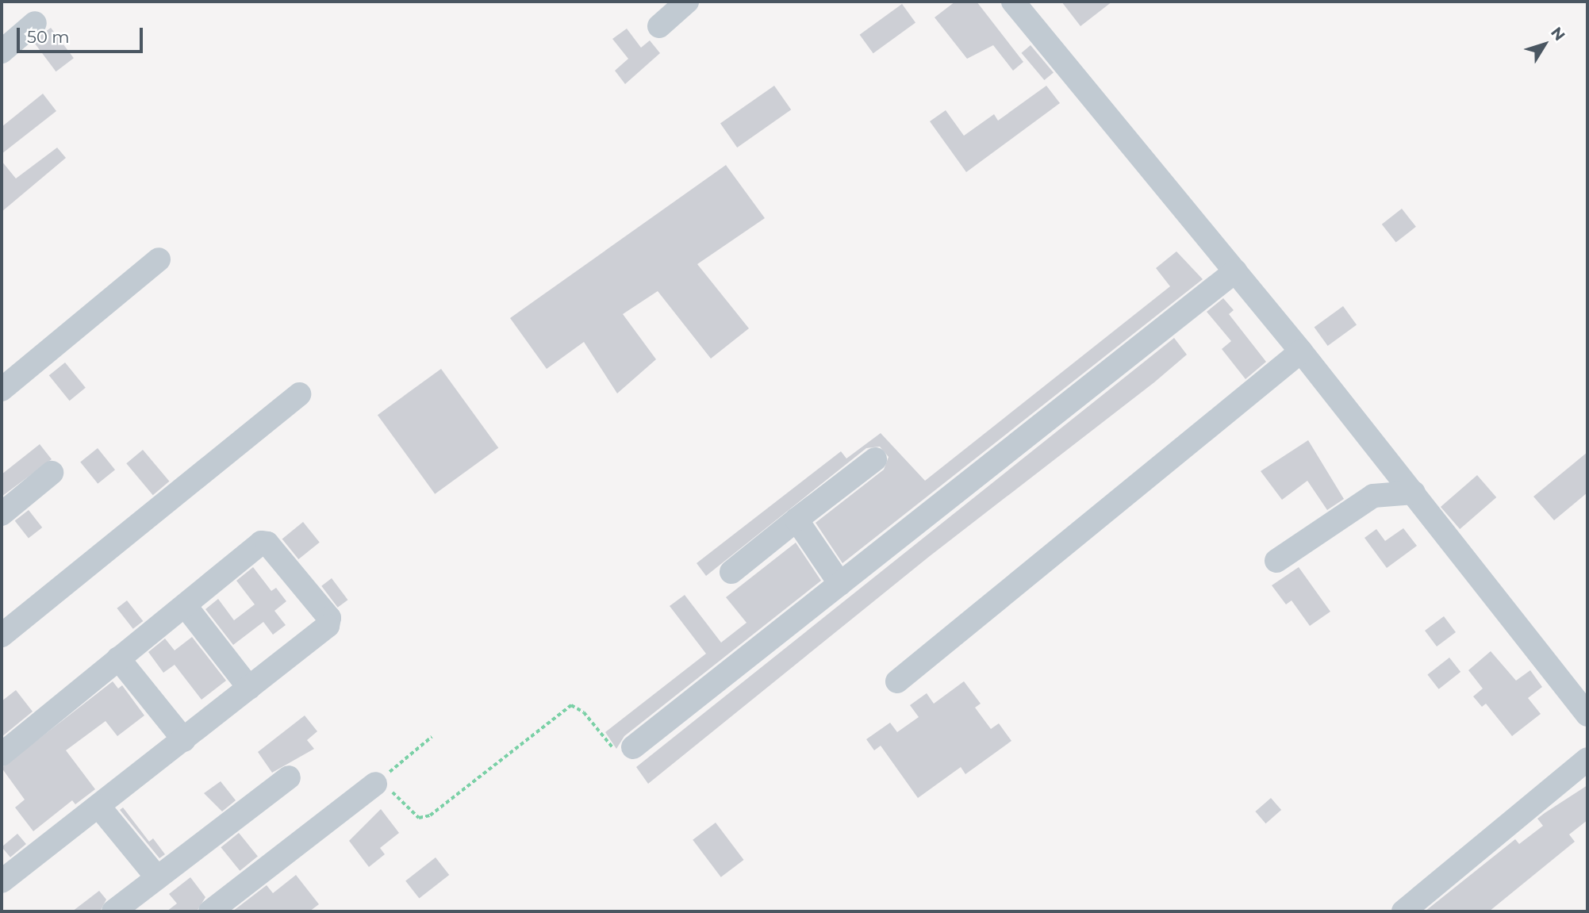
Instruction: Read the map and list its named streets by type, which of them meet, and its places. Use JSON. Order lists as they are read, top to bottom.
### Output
{
  "scale_bar": "50 m",
  "north": "top right"
}
